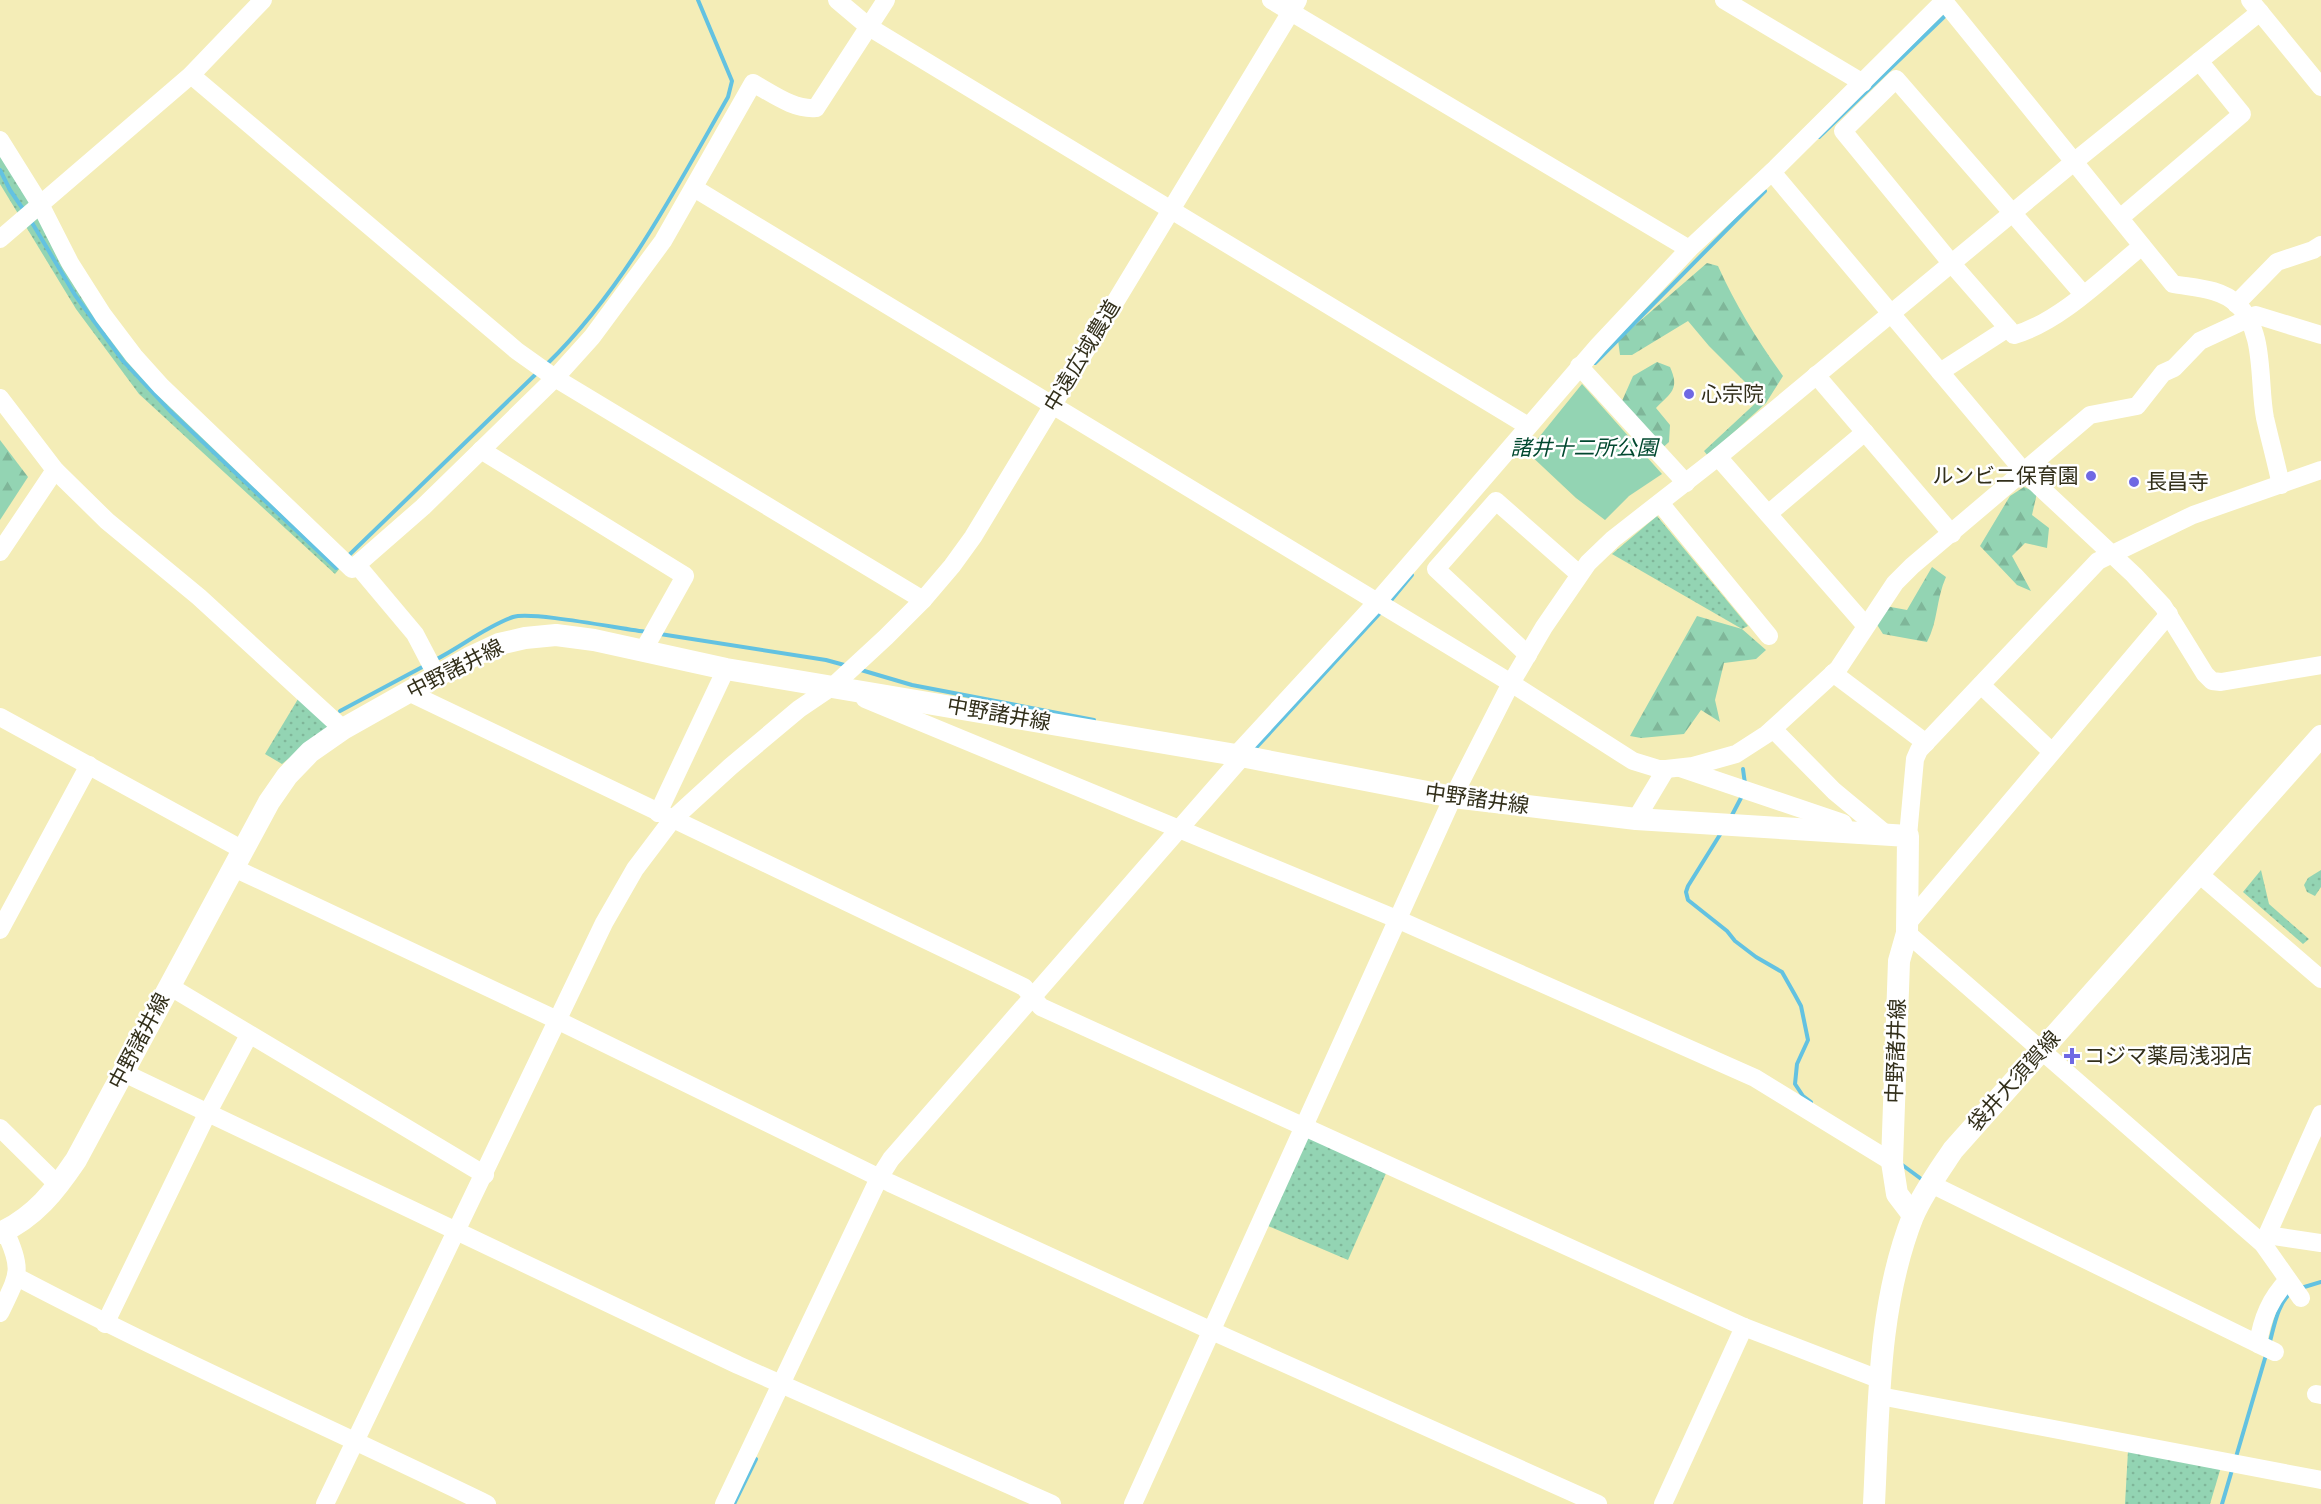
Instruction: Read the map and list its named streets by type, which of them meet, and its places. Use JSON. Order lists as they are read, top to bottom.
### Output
{
  "streets": {
    "main road": ["中野諸井線", "袋井大須賀線"],
    "street": ["中遠広域農道"]
  },
  "crossings": [
    ["中遠広域農道", "中野諸井線"],
    ["中野諸井線", "袋井大須賀線"]
  ],
  "parks": ["諸井十二所公園"],
  "places": {
    "other": ["心宗院", "ルンビニ保育園", "長昌寺"],
    "health": ["コジマ薬局浅羽店"]
  }
}
